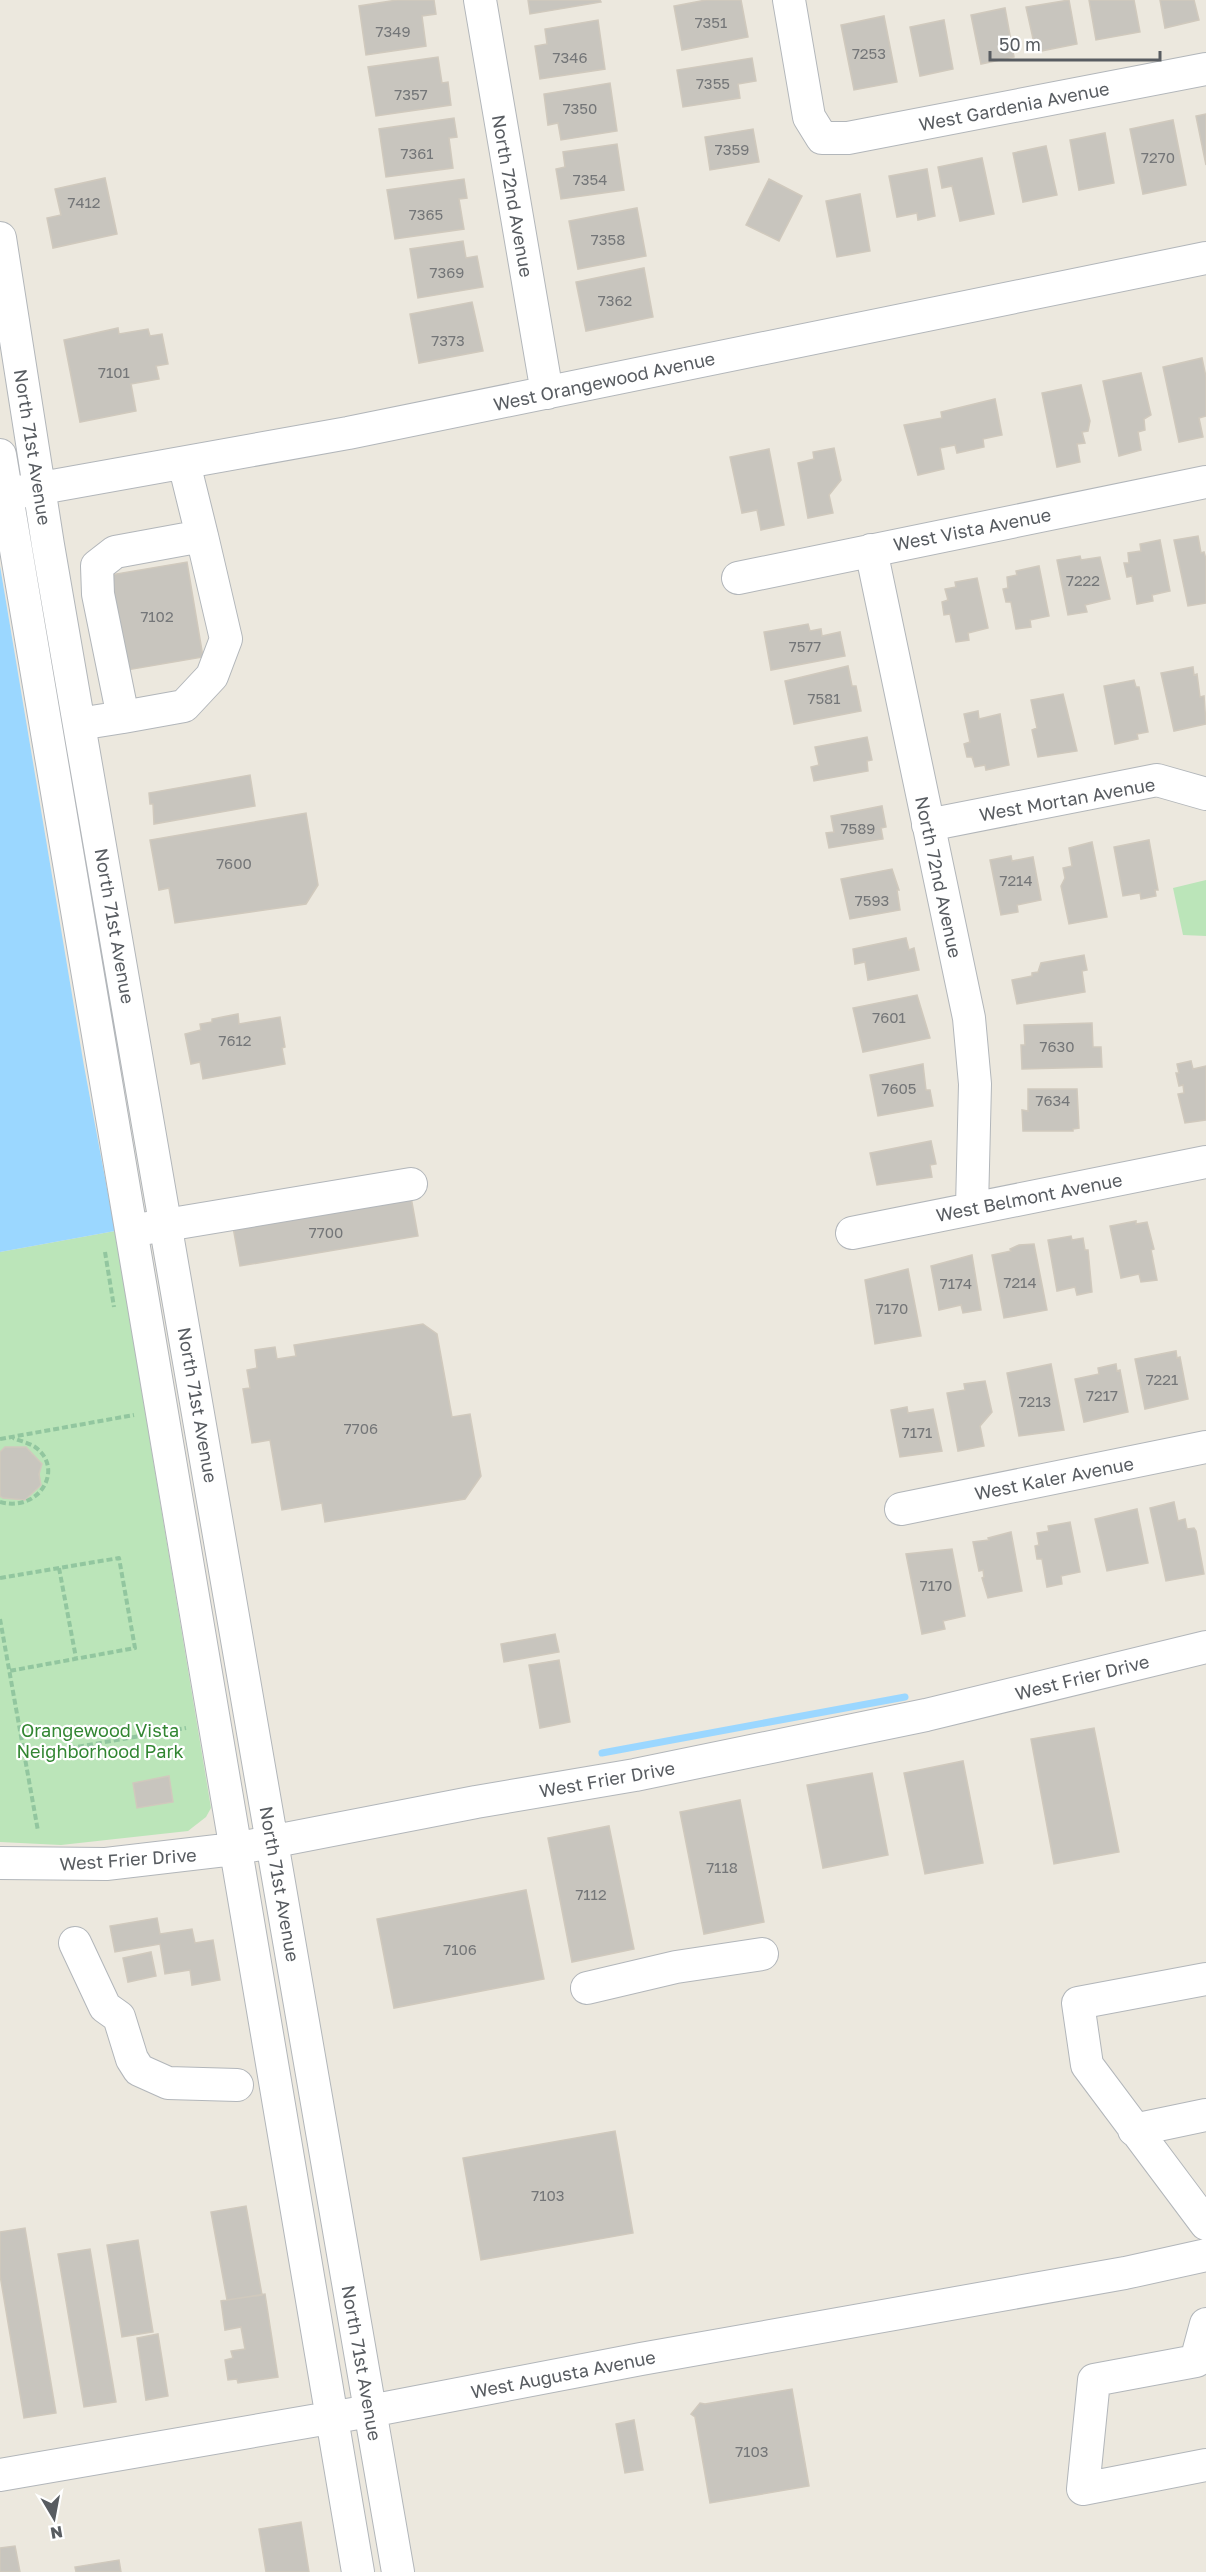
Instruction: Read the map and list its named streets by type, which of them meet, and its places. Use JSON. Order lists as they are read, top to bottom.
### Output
{
  "streets": {
    "street": [
      "West Gardenia Avenue",
      "North 72nd Avenue",
      "West Orangewood Avenue",
      "North 71st Avenue",
      "West Vista Avenue",
      "West Mortan Avenue",
      "West Belmont Avenue",
      "West Kaler Avenue",
      "West Frier Drive",
      "West Augusta Avenue"
    ]
  },
  "crossings": [
    ["North 72nd Avenue", "West Orangewood Avenue"],
    ["North 72nd Avenue", "West Vista Avenue"],
    ["North 72nd Avenue", "West Mortan Avenue"],
    ["North 72nd Avenue", "West Belmont Avenue"],
    ["West Orangewood Avenue", "North 71st Avenue"],
    ["North 71st Avenue", "West Frier Drive"],
    ["North 71st Avenue", "West Augusta Avenue"]
  ],
  "parks": ["Orangewood Vista Neighborhood Park"],
  "house_numbers": [
    "7351",
    "7349",
    "7253",
    "7346",
    "7355",
    "7357",
    "7350",
    "7359",
    "7361",
    "7270",
    "7354",
    "7412",
    "7365",
    "7358",
    "7369",
    "7362",
    "7373",
    "7101",
    "7222",
    "7102",
    "7577",
    "7581",
    "7589",
    "7600",
    "7214",
    "7593",
    "7601",
    "7612",
    "7630",
    "7605",
    "7634",
    "7700",
    "7214",
    "7174",
    "7170",
    "7221",
    "7217",
    "7213",
    "7706",
    "7171",
    "7170",
    "7118",
    "7112",
    "7106",
    "7103",
    "7103"
  ],
  "scale_bar": "50 m",
  "north": "bottom"
}
